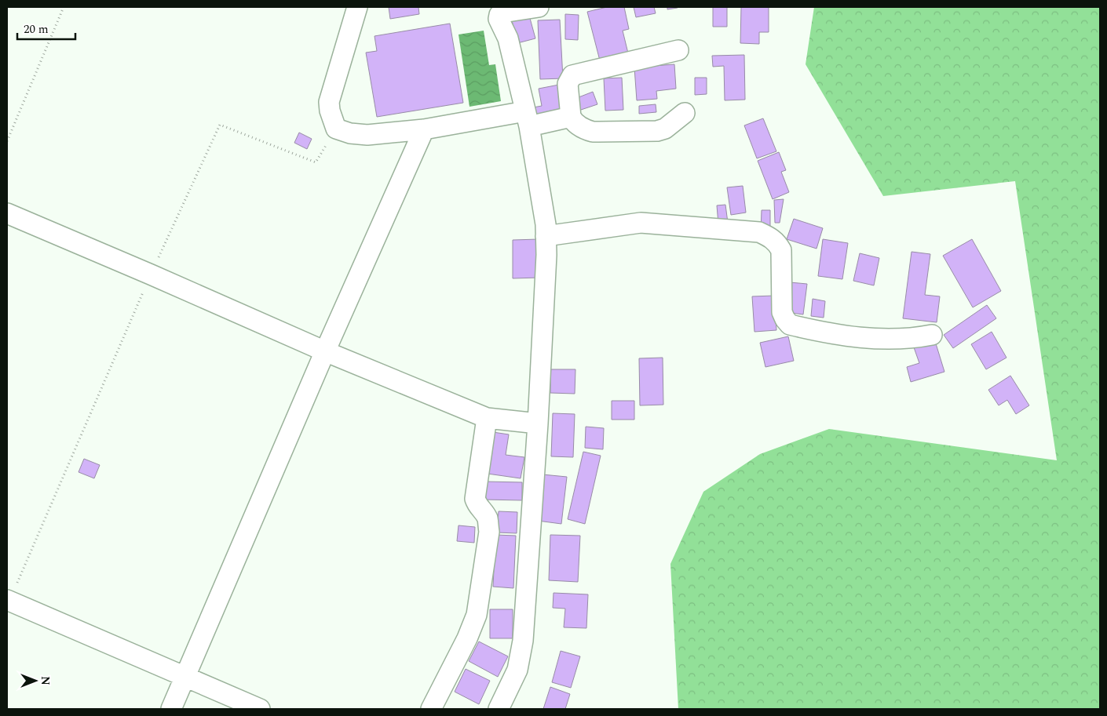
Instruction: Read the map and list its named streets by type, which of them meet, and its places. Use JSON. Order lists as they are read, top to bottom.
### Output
{
  "scale_bar": "20 m",
  "north": "right"
}
